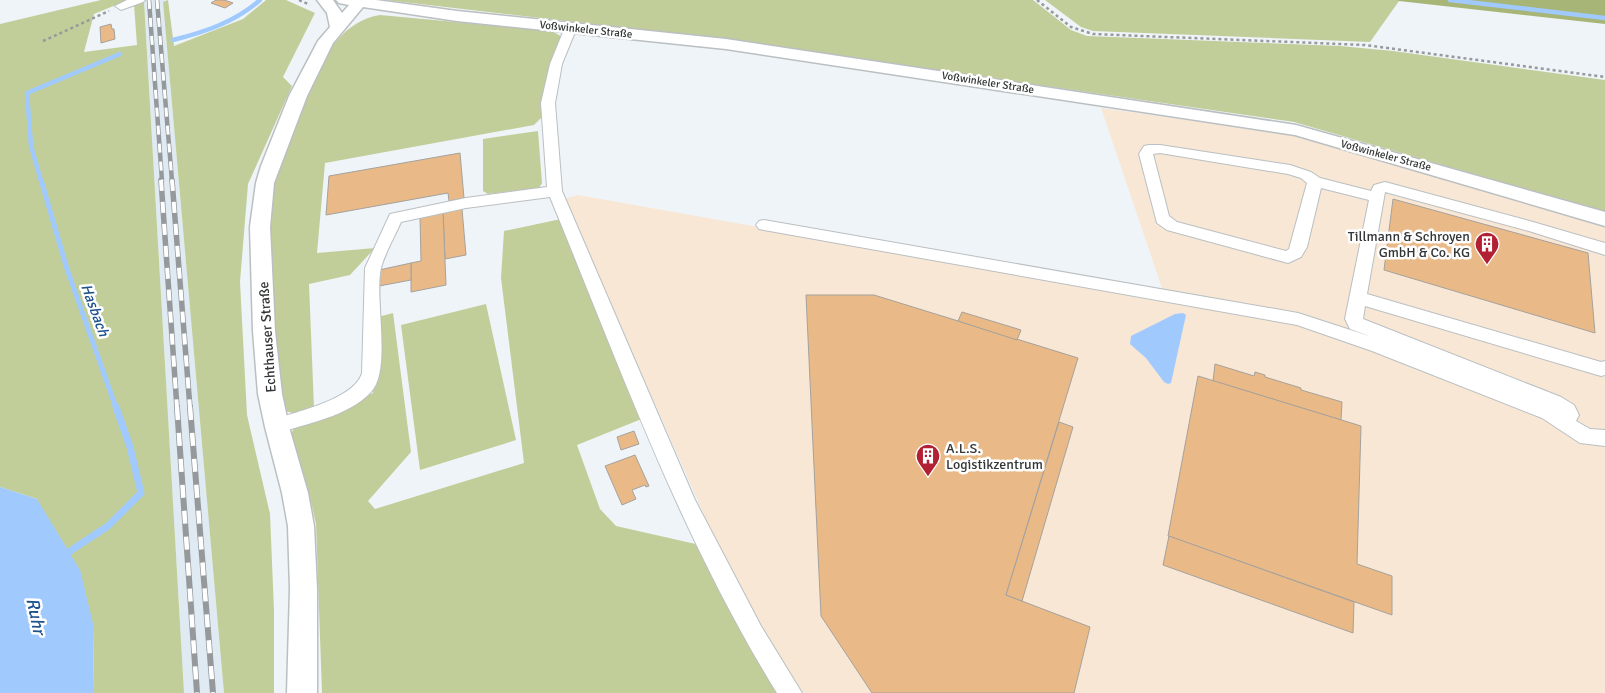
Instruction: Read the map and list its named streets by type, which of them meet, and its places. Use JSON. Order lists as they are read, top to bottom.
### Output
{
  "streets": {
    "main road": ["Voßwinkeler Straße", "Echthauser Straße"]
  },
  "crossings": [
    ["Voßwinkeler Straße", "Echthauser Straße"]
  ],
  "water": ["Hasbach", "Ruhr"],
  "places": {
    "building": ["Tillmann & Schroyen GmbH & Co. KG", "A.L.S. Logistikzentrum"]
  }
}
